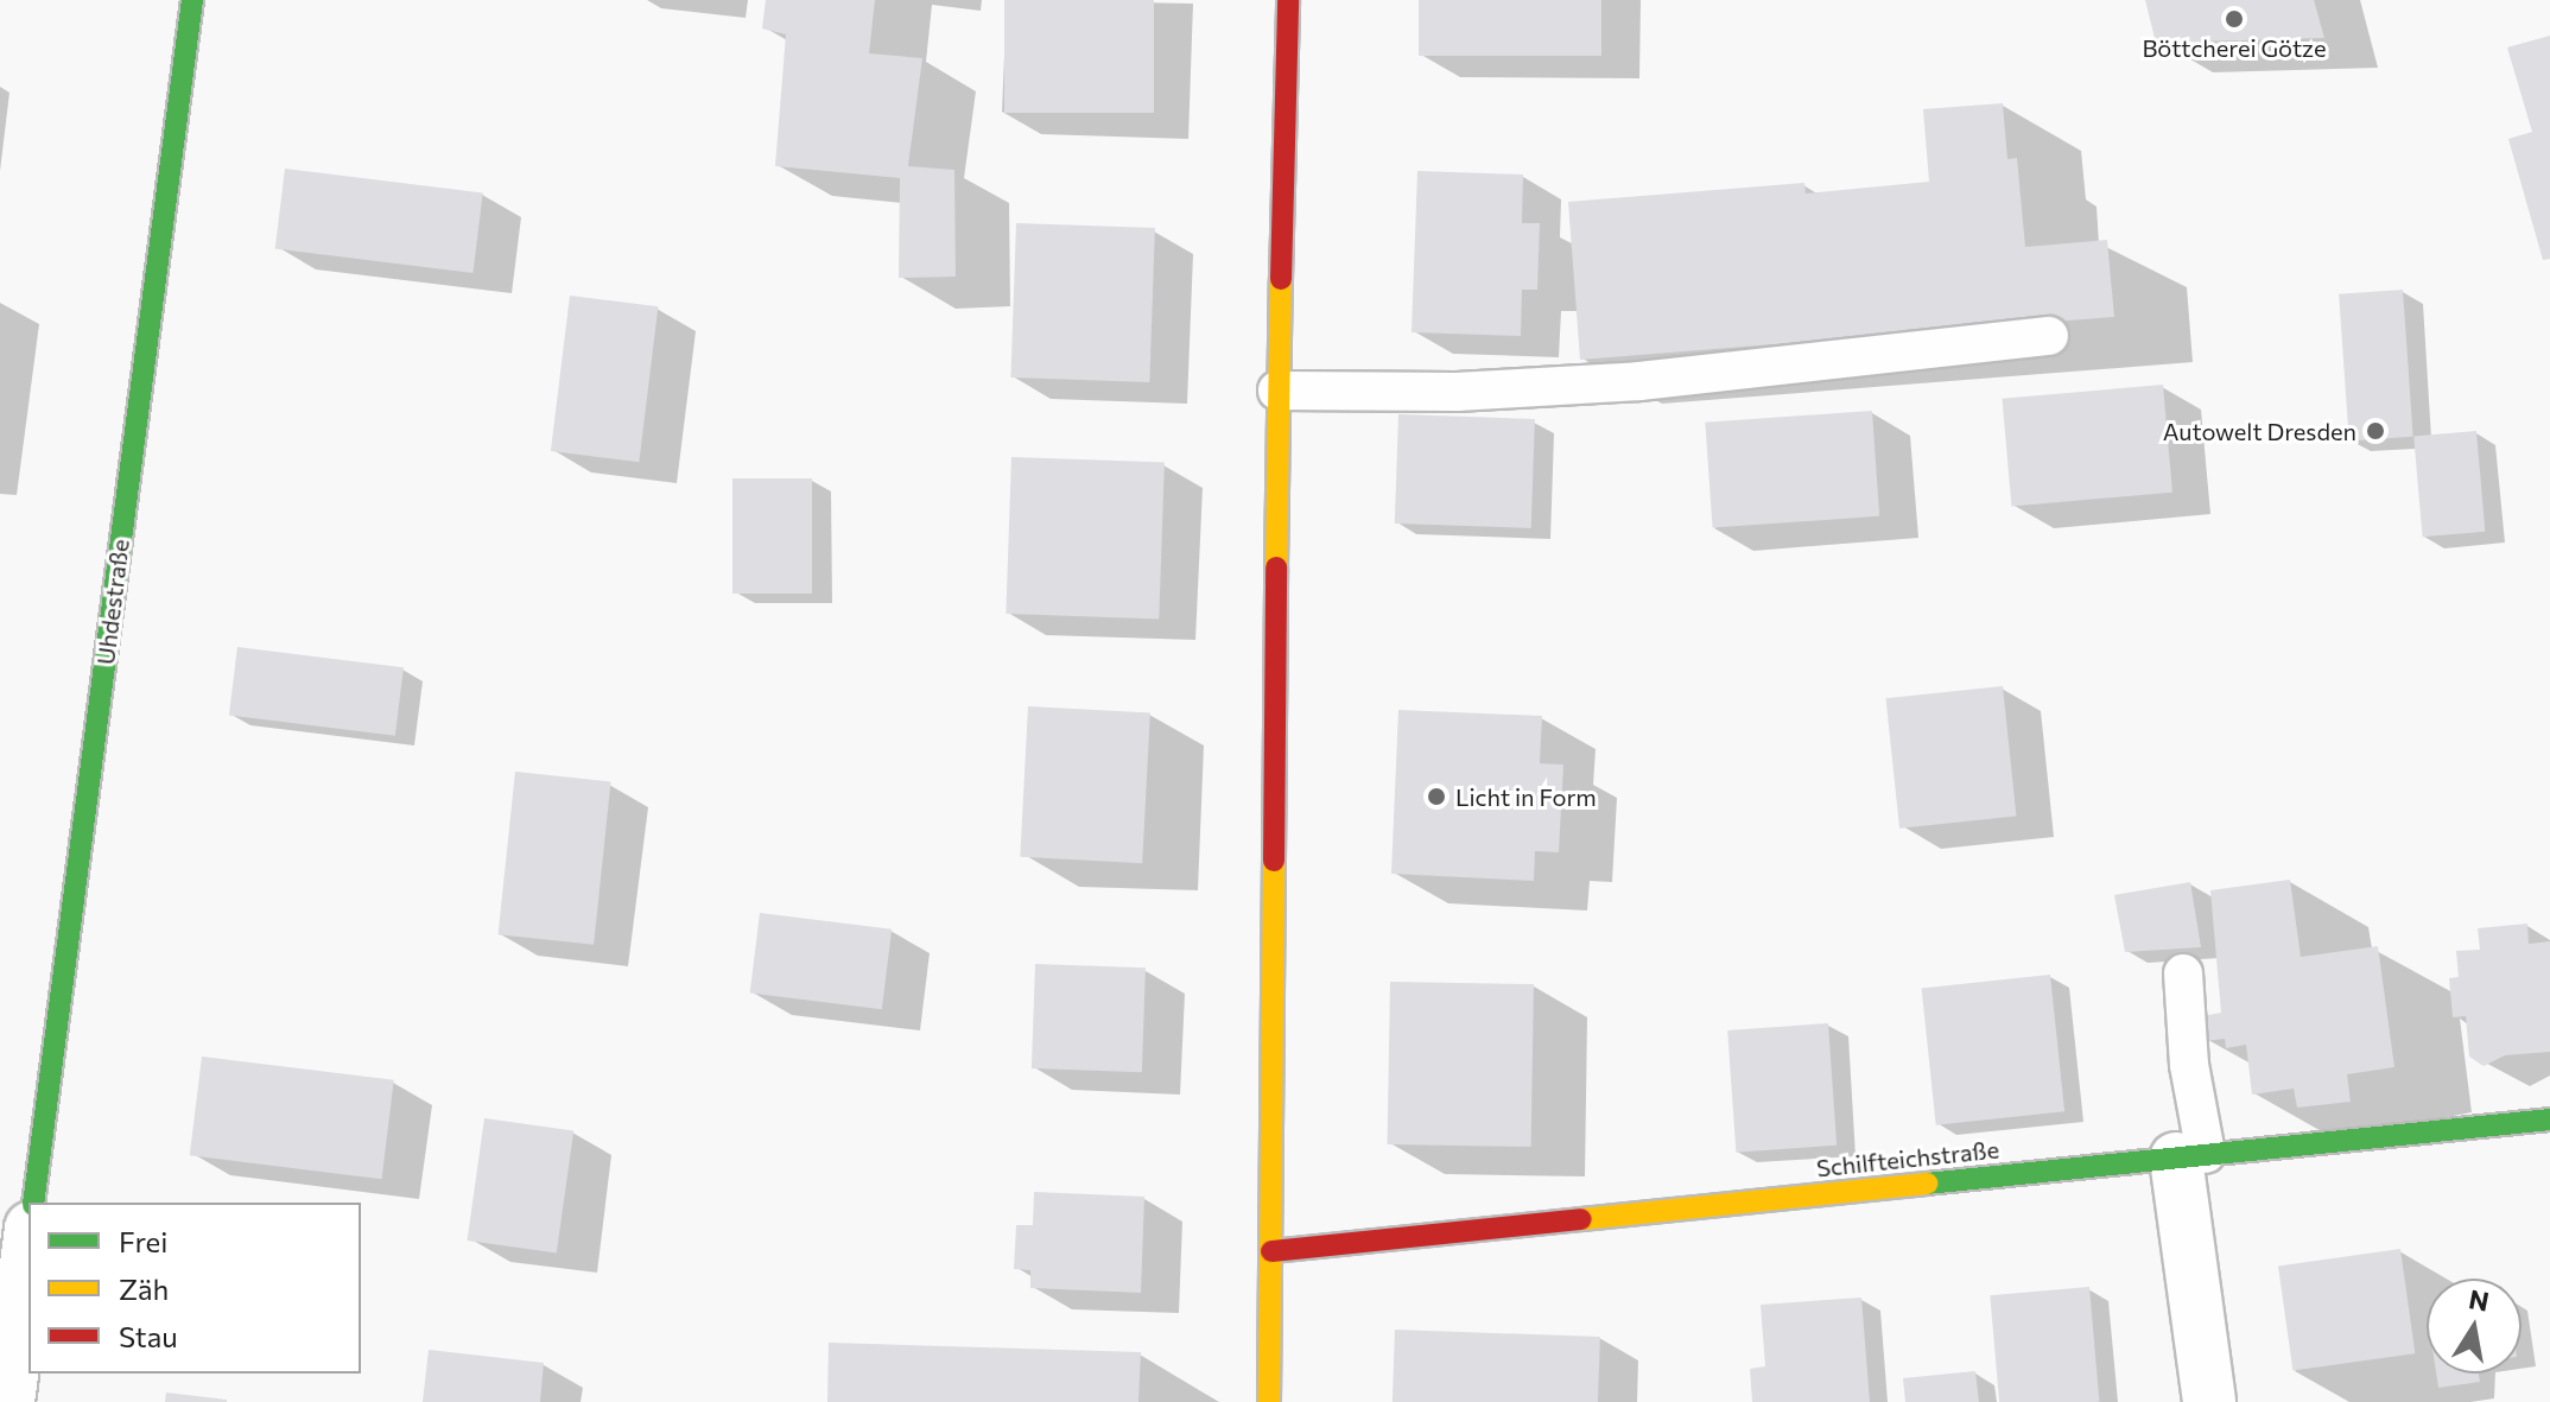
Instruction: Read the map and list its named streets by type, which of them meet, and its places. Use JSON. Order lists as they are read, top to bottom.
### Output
{
  "streets": {
    "street": ["Uhdestraße", "Schilfteichstraße"]
  },
  "places": ["Böttcherei Götze", "Autowelt Dresden", "Licht in Form"],
  "legend": ["Frei", "Zäh", "Stau"],
  "north": "top"
}
